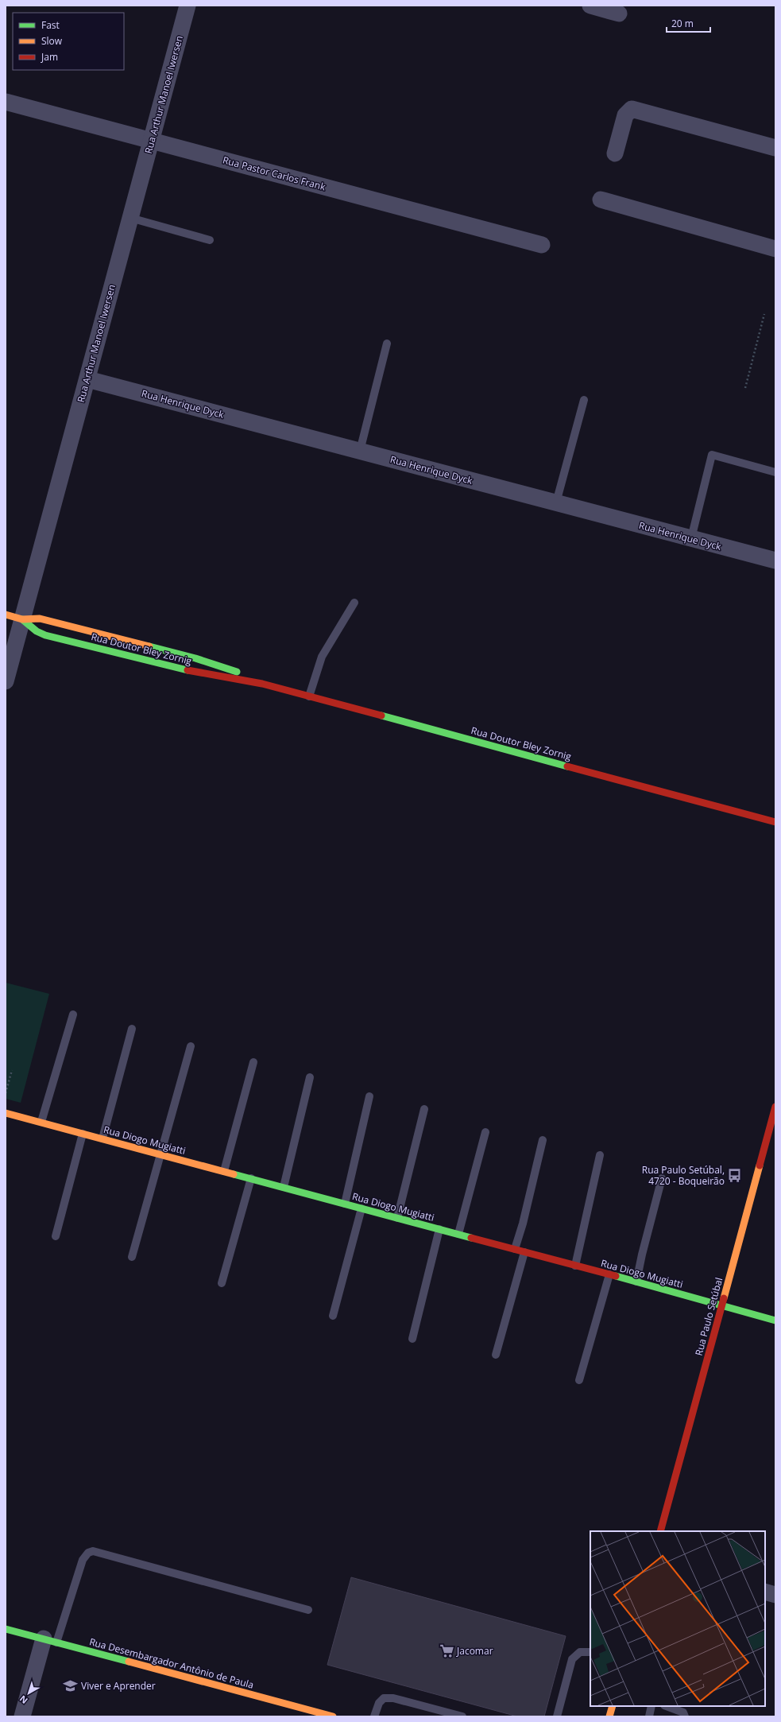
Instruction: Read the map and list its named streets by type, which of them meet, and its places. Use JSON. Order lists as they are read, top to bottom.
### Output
{
  "streets": {
    "street": [
      "Rua Arthur Manoel Iwersen",
      "Rua Pastor Carlos Frank",
      "Rua Henrique Dyck",
      "Rua Doutor Bley Zornig",
      "Rua Diogo Mugiatti",
      "Rua Paulo Setúbal",
      "Rua Desembargador Antônio de Paula"
    ]
  },
  "crossings": [
    ["Rua Arthur Manoel Iwersen", "Rua Pastor Carlos Frank"],
    ["Rua Arthur Manoel Iwersen", "Rua Henrique Dyck"],
    ["Rua Arthur Manoel Iwersen", "Rua Doutor Bley Zornig"],
    ["Rua Diogo Mugiatti", "Rua Paulo Setúbal"]
  ],
  "places": {
    "bus stop": ["Rua Paulo Setúbal, 4720 - Boqueirão"],
    "supermarket": ["Jacomar"],
    "school or university": ["Viver e Aprender"]
  },
  "legend": ["Fast", "Slow", "Jam"],
  "scale_bar": "20 m",
  "north": "bottom left"
}
